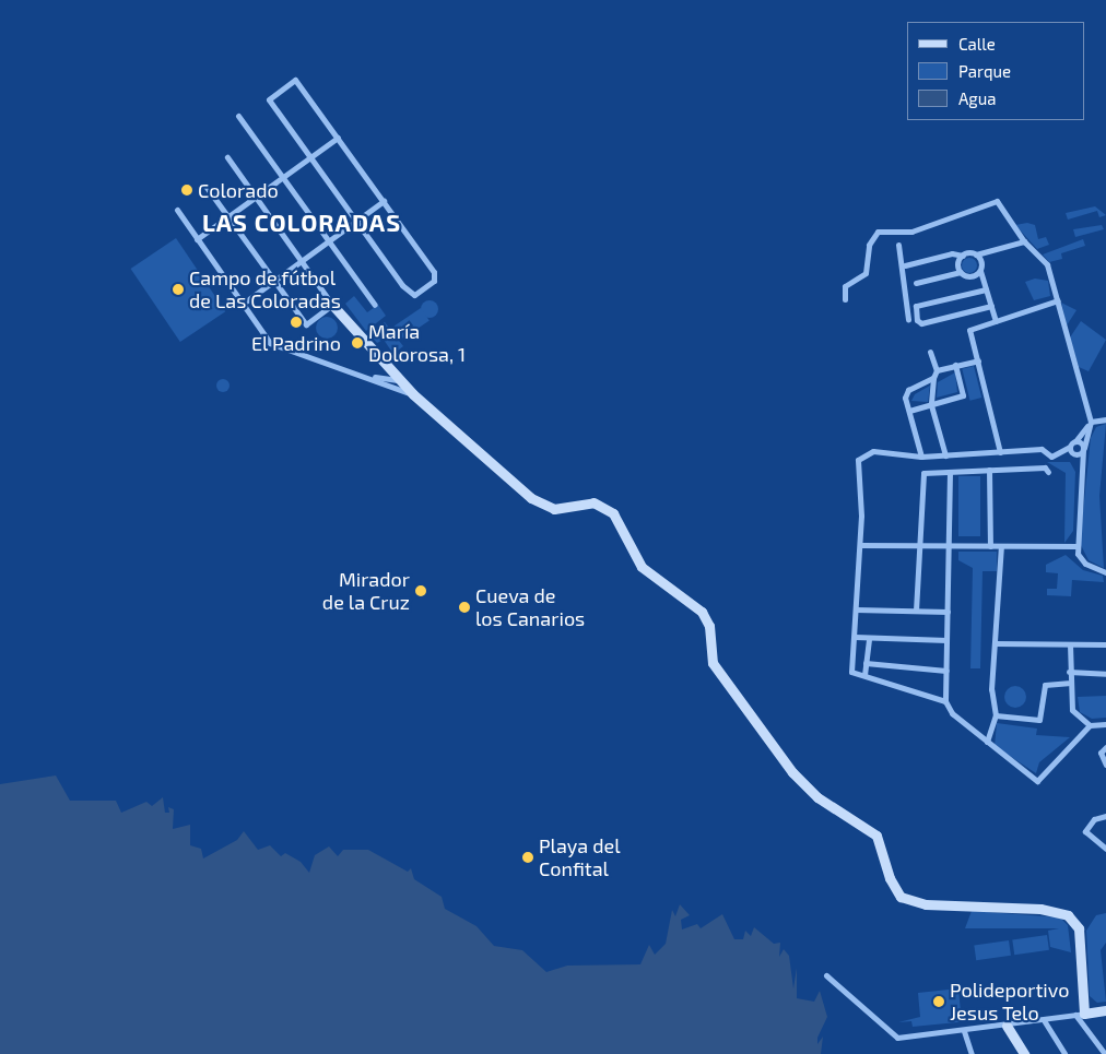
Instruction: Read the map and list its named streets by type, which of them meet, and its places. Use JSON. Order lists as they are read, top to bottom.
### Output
{
  "districts": ["LAS COLORADAS"],
  "places": [
    "Colorado",
    "Campo de fútbol de Las Coloradas",
    "El Padrino",
    "María Dolorosa, 1",
    "Mirador de la Cruz",
    "Cueva de los Canarios",
    "Playa del Confital",
    "Polideportivo Jesus Telo"
  ],
  "legend": ["Calle", "Parque", "Agua"]
}
